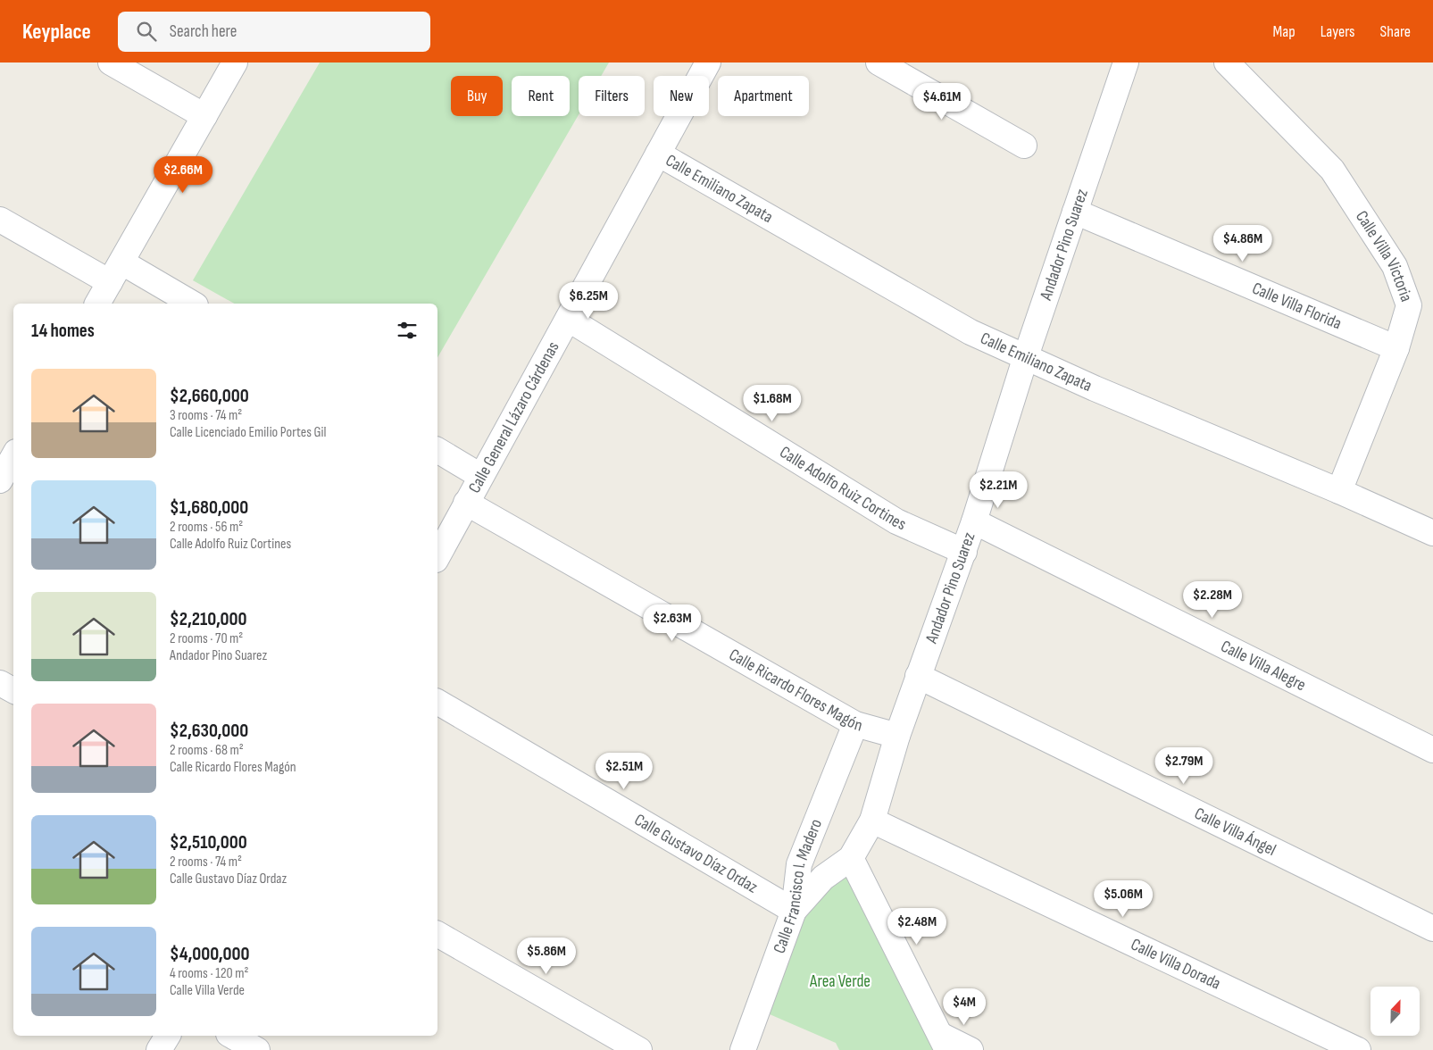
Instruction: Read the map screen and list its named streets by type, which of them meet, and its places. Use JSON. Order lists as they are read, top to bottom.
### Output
{
  "streets": {
    "street": [
      "Calle Emiliano Zapata",
      "Andador Pino Suarez",
      "Calle Villa Victoria",
      "Calle Villa Florida",
      "Calle General Lázaro Cárdenas",
      "Calle Adolfo Ruiz Cortines",
      "Calle Villa Alegre",
      "Calle Ricardo Flores Magón",
      "Calle Villa Ángel",
      "Calle Gustavo Díaz Ordaz",
      "Calle Francisco I. Madero",
      "Calle Villa Dorada"
    ]
  },
  "crossings": [
    ["Calle Emiliano Zapata", "Andador Pino Suarez"],
    ["Calle Emiliano Zapata", "Calle Villa Victoria"],
    ["Calle Emiliano Zapata", "Calle General Lázaro Cárdenas"],
    ["Andador Pino Suarez", "Calle Villa Florida"],
    ["Andador Pino Suarez", "Calle Adolfo Ruiz Cortines"],
    ["Andador Pino Suarez", "Calle Villa Alegre"],
    ["Andador Pino Suarez", "Calle Ricardo Flores Magón"],
    ["Andador Pino Suarez", "Calle Villa Ángel"],
    ["Andador Pino Suarez", "Calle Gustavo Díaz Ordaz"],
    ["Andador Pino Suarez", "Calle Francisco I. Madero"],
    ["Andador Pino Suarez", "Calle Villa Dorada"],
    ["Calle Villa Victoria", "Calle Villa Florida"],
    ["Calle General Lázaro Cárdenas", "Calle Adolfo Ruiz Cortines"],
    ["Calle General Lázaro Cárdenas", "Calle Ricardo Flores Magón"],
    ["Calle Ricardo Flores Magón", "Calle Francisco I. Madero"],
    ["Calle Gustavo Díaz Ordaz", "Calle Francisco I. Madero"]
  ],
  "parks": ["Area Verde"],
  "north": "top",
  "page": {
    "header": "Keyplace",
    "search": "Search here",
    "nav": ["Map", "Layers", "Share"],
    "chip": [
      "Buy",
      "Rent",
      "Filters",
      "New",
      "Apartment"
    ],
    "price": [
      "$4.61M",
      "$2.66M",
      "$4.86M",
      "$6.25M",
      "$1.68M",
      "$2.21M",
      "$2.28M",
      "$2.63M",
      "$2.79M",
      "$2.51M",
      "$5.06M",
      "$2.48M",
      "$5.86M",
      "$4M"
    ],
    "heading": "14 homes",
    "list": [
      {
        "name": "$2,660,000",
        "note": "3 rooms · 74 m² · Calle Licenciado Emilio Portes Gil"
      },
      {
        "name": "$1,680,000",
        "note": "2 rooms · 56 m² · Calle Adolfo Ruiz Cortines"
      },
      {
        "name": "$2,210,000",
        "note": "2 rooms · 70 m² · Andador Pino Suarez"
      },
      {
        "name": "$2,630,000",
        "note": "2 rooms · 68 m² · Calle Ricardo Flores Magón"
      },
      {
        "name": "$2,510,000",
        "note": "2 rooms · 74 m² · Calle Gustavo Díaz Ordaz"
      },
      {
        "name": "$4,000,000",
        "note": "4 rooms · 120 m² · Calle Villa Verde"
      }
    ]
  }
}
